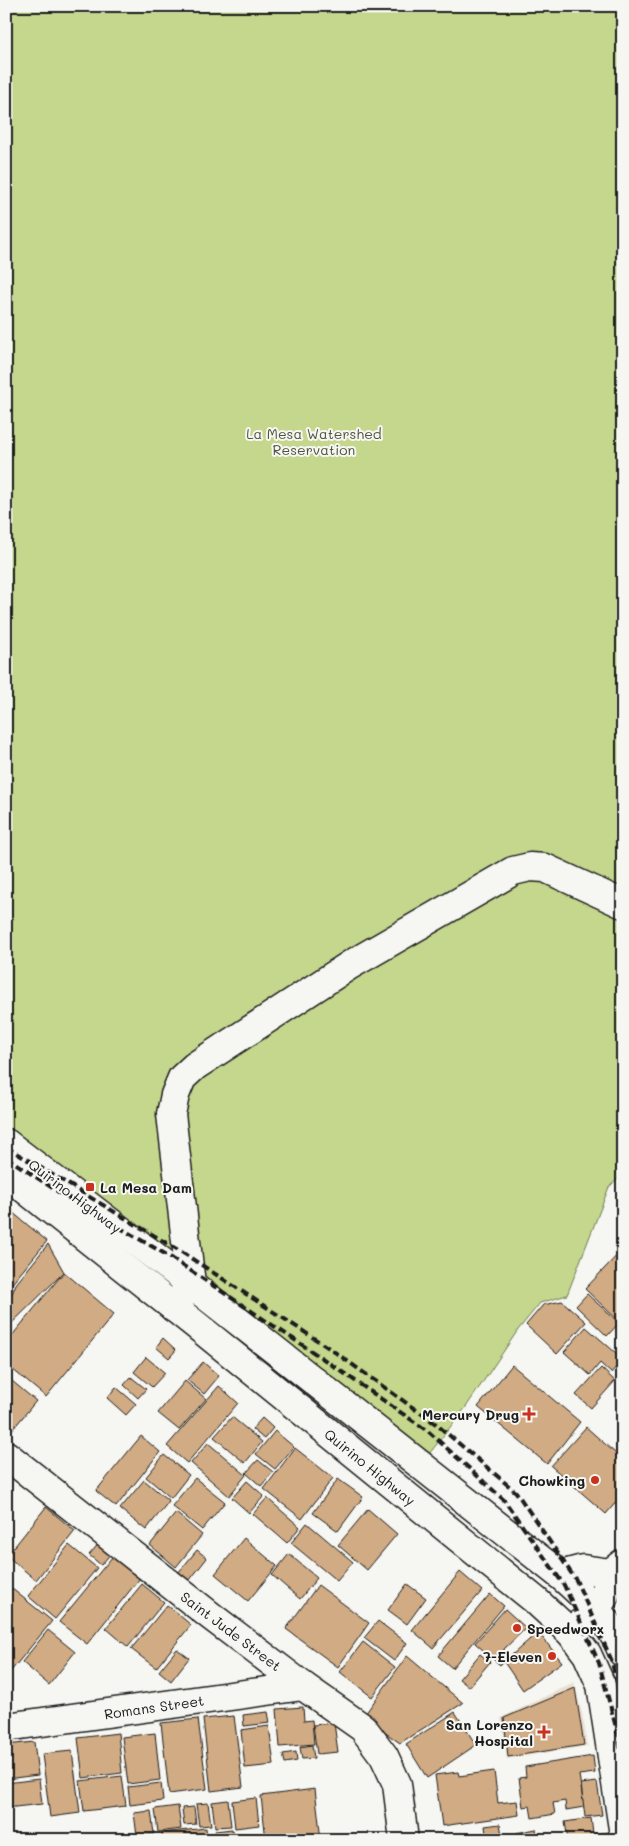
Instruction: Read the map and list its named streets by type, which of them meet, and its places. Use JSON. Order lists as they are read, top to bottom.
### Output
{
  "streets": {
    "street": ["Quirino Highway", "Saint Jude Street", "Romans Street"]
  },
  "crossings": [
    ["Saint Jude Street", "Romans Street"]
  ],
  "parks": ["La Mesa Watershed Reservation"],
  "places": {
    "transit": ["La Mesa Dam"],
    "health": ["Mercury Drug", "San Lorenzo Hospital"],
    "other": ["Chowking", "Speedworx", "7-Eleven"]
  }
}
